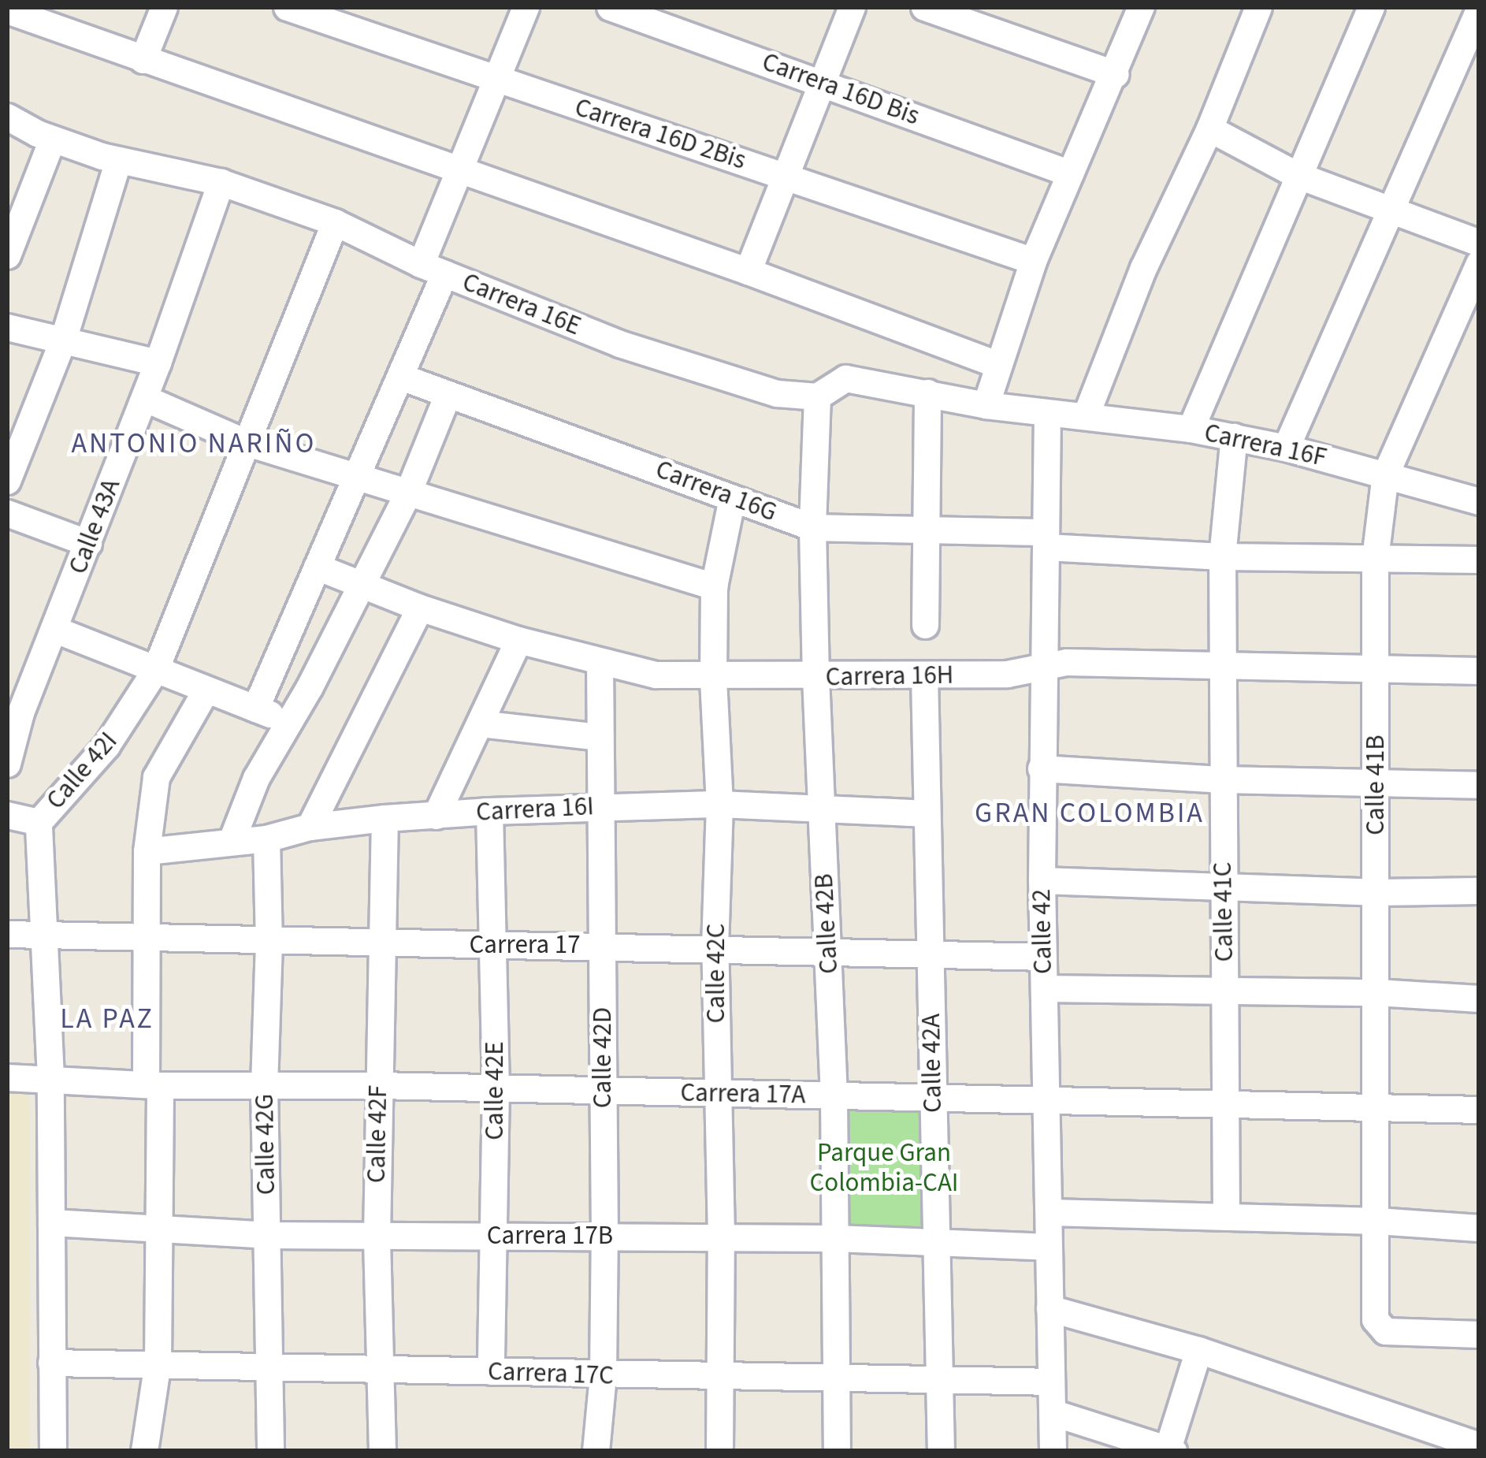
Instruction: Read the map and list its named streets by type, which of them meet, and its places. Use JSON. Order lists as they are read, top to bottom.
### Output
{
  "streets": {
    "street": [
      "Carrera 16D Bis",
      "Carrera 16D 2Bis",
      "Carrera 16E",
      "Carrera 16F",
      "Carrera 16G",
      "Calle 43A",
      "Carrera 16H",
      "Calle 42I",
      "Calle 41B",
      "Carrera 16I",
      "Calle 41C",
      "Calle 42B",
      "Calle 42",
      "Carrera 17",
      "Calle 42C",
      "Calle 42D",
      "Calle 42A",
      "Calle 42E",
      "Carrera 17A",
      "Calle 42F",
      "Calle 42G",
      "Carrera 17B",
      "Carrera 17C"
    ]
  },
  "crossings": [
    ["Carrera 16E", "Carrera 16F"],
    ["Carrera 16E", "Calle 43A"],
    ["Carrera 16E", "Calle 42I"],
    ["Carrera 16E", "Calle 42B"],
    ["Carrera 16E", "Calle 42"],
    ["Carrera 16F", "Calle 41B"],
    ["Carrera 16F", "Calle 41C"],
    ["Carrera 16F", "Calle 42"],
    ["Carrera 16G", "Calle 41B"],
    ["Carrera 16G", "Calle 41C"],
    ["Carrera 16G", "Calle 42B"],
    ["Carrera 16G", "Calle 42"],
    ["Carrera 16G", "Calle 42C"],
    ["Carrera 16H", "Calle 41B"],
    ["Carrera 16H", "Calle 41C"],
    ["Carrera 16H", "Calle 42B"],
    ["Carrera 16H", "Calle 42"],
    ["Carrera 16H", "Calle 42C"],
    ["Carrera 16H", "Calle 42D"],
    ["Carrera 16H", "Calle 42A"],
    ["Calle 42I", "Carrera 17"],
    ["Calle 42I", "Carrera 17A"],
    ["Calle 42I", "Carrera 17B"],
    ["Calle 42I", "Carrera 17C"],
    ["Calle 41B", "Carrera 17A"],
    ["Carrera 16I", "Calle 42B"],
    ["Carrera 16I", "Calle 42C"],
    ["Carrera 16I", "Calle 42D"],
    ["Carrera 16I", "Calle 42A"],
    ["Carrera 16I", "Calle 42E"],
    ["Carrera 16I", "Calle 42F"],
    ["Carrera 16I", "Calle 42G"],
    ["Calle 41C", "Carrera 17A"],
    ["Calle 42B", "Carrera 17"],
    ["Calle 42B", "Carrera 17A"],
    ["Calle 42B", "Carrera 17B"],
    ["Calle 42B", "Carrera 17C"],
    ["Calle 42", "Carrera 17"],
    ["Calle 42", "Carrera 17A"],
    ["Calle 42", "Carrera 17B"],
    ["Calle 42", "Carrera 17C"],
    ["Carrera 17", "Calle 42C"],
    ["Carrera 17", "Calle 42D"],
    ["Carrera 17", "Calle 42A"],
    ["Carrera 17", "Calle 42E"],
    ["Carrera 17", "Calle 42F"],
    ["Carrera 17", "Calle 42G"],
    ["Calle 42C", "Carrera 17A"],
    ["Calle 42C", "Carrera 17B"],
    ["Calle 42C", "Carrera 17C"],
    ["Calle 42D", "Carrera 17A"],
    ["Calle 42D", "Carrera 17B"],
    ["Calle 42D", "Carrera 17C"],
    ["Calle 42A", "Carrera 17A"],
    ["Calle 42A", "Carrera 17B"],
    ["Calle 42A", "Carrera 17C"],
    ["Calle 42E", "Carrera 17A"],
    ["Calle 42E", "Carrera 17B"],
    ["Calle 42E", "Carrera 17C"],
    ["Carrera 17A", "Calle 42F"],
    ["Carrera 17A", "Calle 42G"],
    ["Calle 42F", "Carrera 17B"],
    ["Calle 42F", "Carrera 17C"],
    ["Calle 42G", "Carrera 17B"],
    ["Calle 42G", "Carrera 17C"]
  ],
  "districts": ["ANTONIO NARIÑO", "GRAN COLOMBIA", "LA PAZ"],
  "parks": ["Parque Gran Colombia-CAI"]
}
